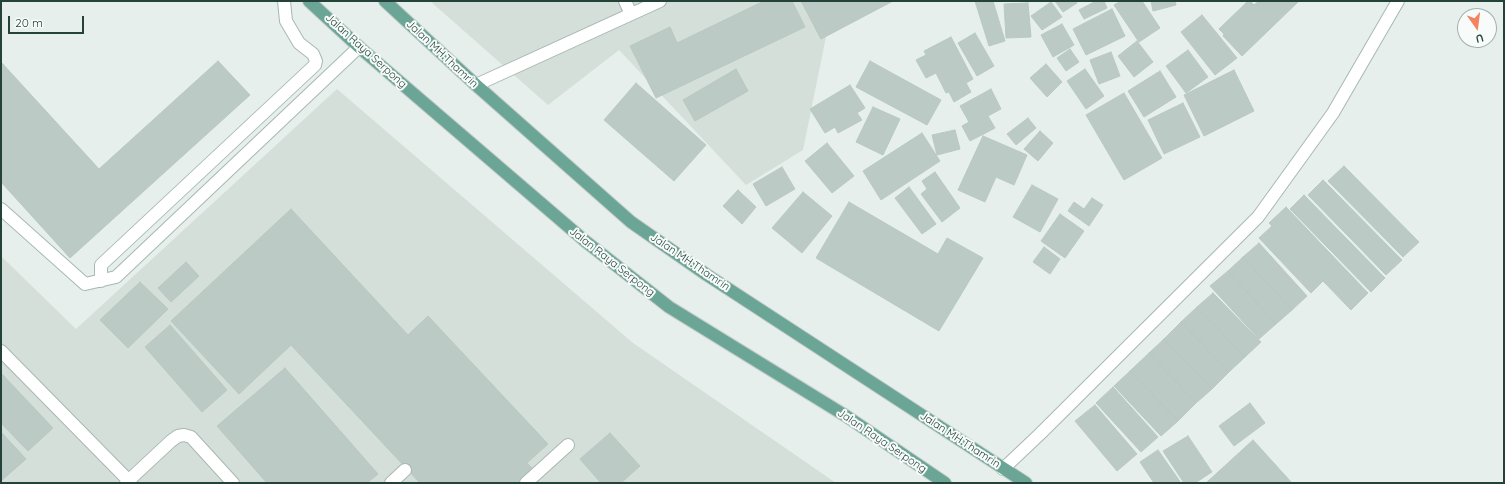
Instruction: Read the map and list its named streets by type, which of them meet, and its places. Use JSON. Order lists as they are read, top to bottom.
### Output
{
  "streets": {
    "main road": ["Jalan Raya Serpong", "Jalan MH.Thamrin"]
  },
  "scale_bar": "20 m",
  "north": "bottom"
}
